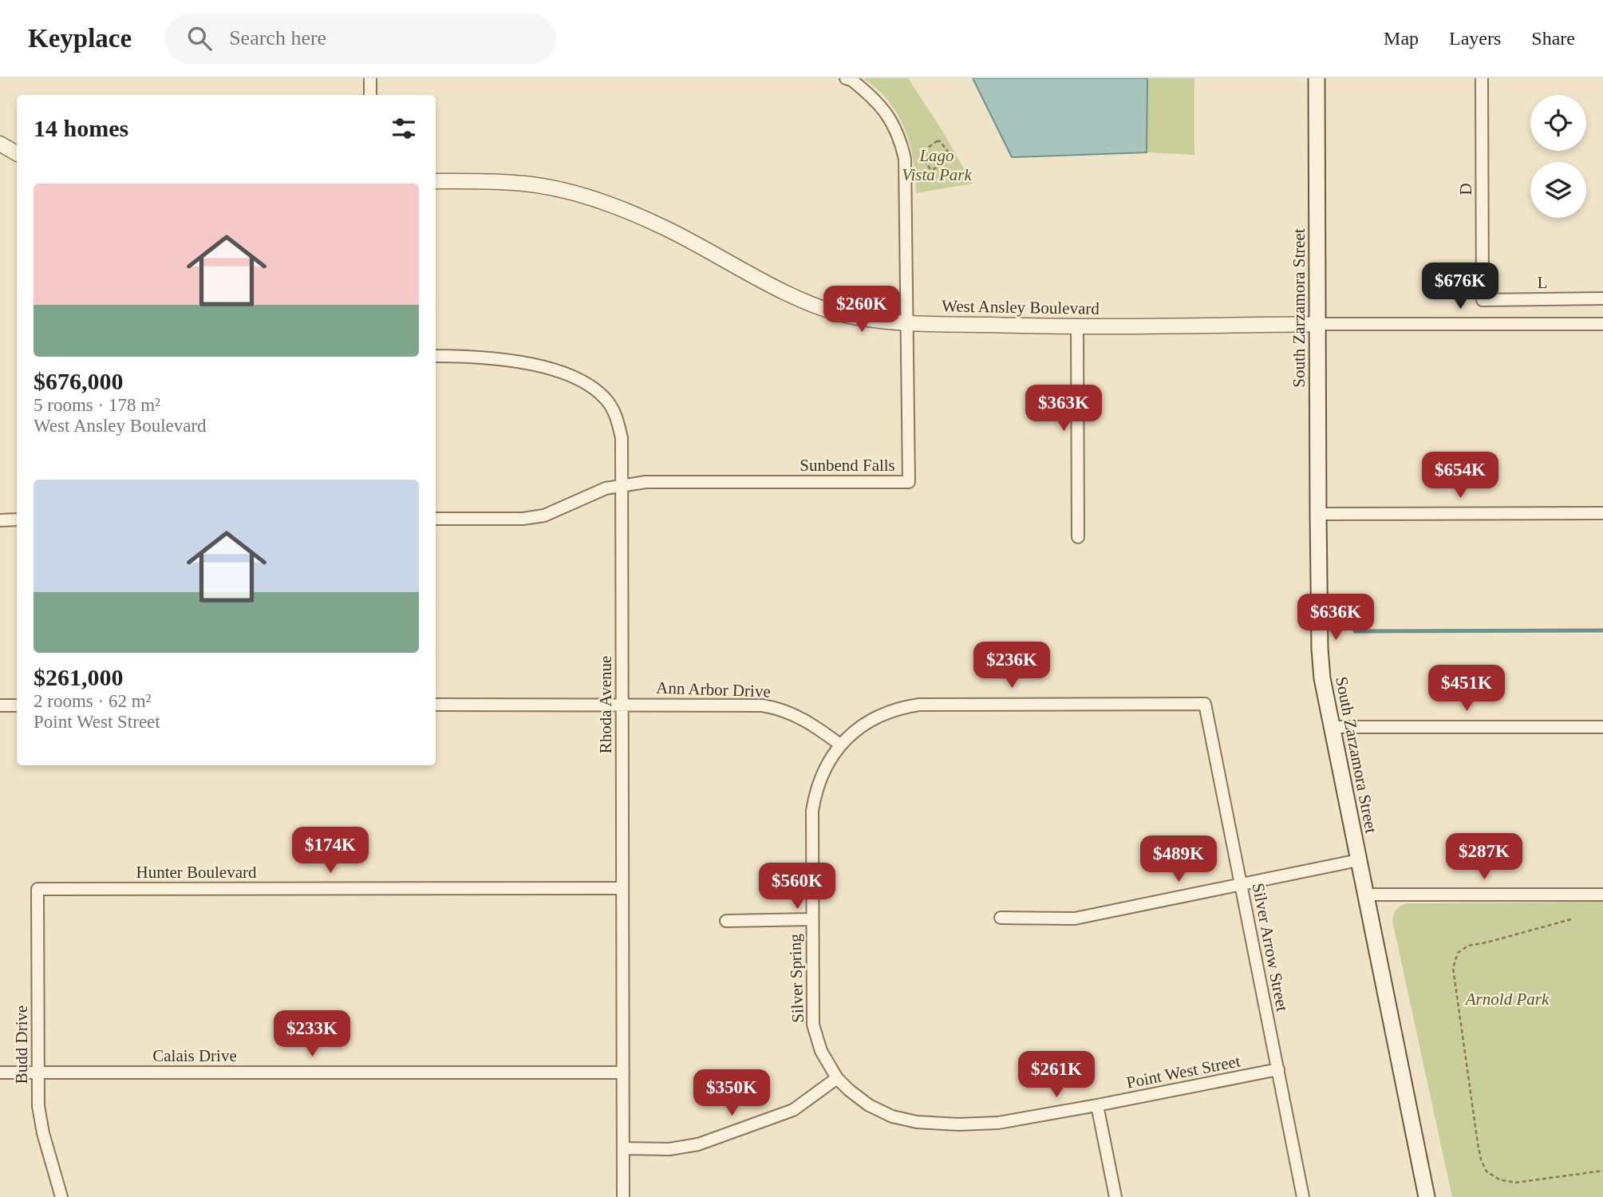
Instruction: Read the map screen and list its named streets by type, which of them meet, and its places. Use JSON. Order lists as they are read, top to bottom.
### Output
{
  "streets": {
    "main road": ["South Zarzamora Street"],
    "street": [
      "D",
      "L",
      "West Ansley Boulevard",
      "Sunbend Falls",
      "Ann Arbor Drive",
      "Rhoda Avenue",
      "Hunter Boulevard",
      "Silver Arrow Street",
      "Silver Spring",
      "Budd Drive",
      "Calais Drive",
      "Point West Street"
    ]
  },
  "crossings": [
    ["D", "L"],
    ["West Ansley Boulevard", "South Zarzamora Street"],
    ["West Ansley Boulevard", "Sunbend Falls"],
    ["Sunbend Falls", "Rhoda Avenue"],
    ["Ann Arbor Drive", "Rhoda Avenue"],
    ["Ann Arbor Drive", "Silver Arrow Street"],
    ["Ann Arbor Drive", "Silver Spring"],
    ["Rhoda Avenue", "Hunter Boulevard"],
    ["Rhoda Avenue", "Calais Drive"],
    ["Hunter Boulevard", "Budd Drive"],
    ["Silver Arrow Street", "Silver Spring"],
    ["Silver Arrow Street", "Point West Street"],
    ["Silver Spring", "Point West Street"],
    ["Budd Drive", "Calais Drive"]
  ],
  "parks": ["Lago Vista Park", "Arnold Park"],
  "page": {
    "header": "Keyplace",
    "search": "Search here",
    "nav": ["Map", "Layers", "Share"],
    "heading": "14 homes",
    "list": [
      {
        "name": "$676,000",
        "note": "5 rooms · 178 m² · West Ansley Boulevard"
      },
      {
        "name": "$261,000",
        "note": "2 rooms · 62 m² · Point West Street"
      }
    ],
    "price": [
      "$676K",
      "$260K",
      "$363K",
      "$654K",
      "$636K",
      "$236K",
      "$451K",
      "$174K",
      "$287K",
      "$489K",
      "$560K",
      "$233K",
      "$261K",
      "$350K"
    ]
  }
}
